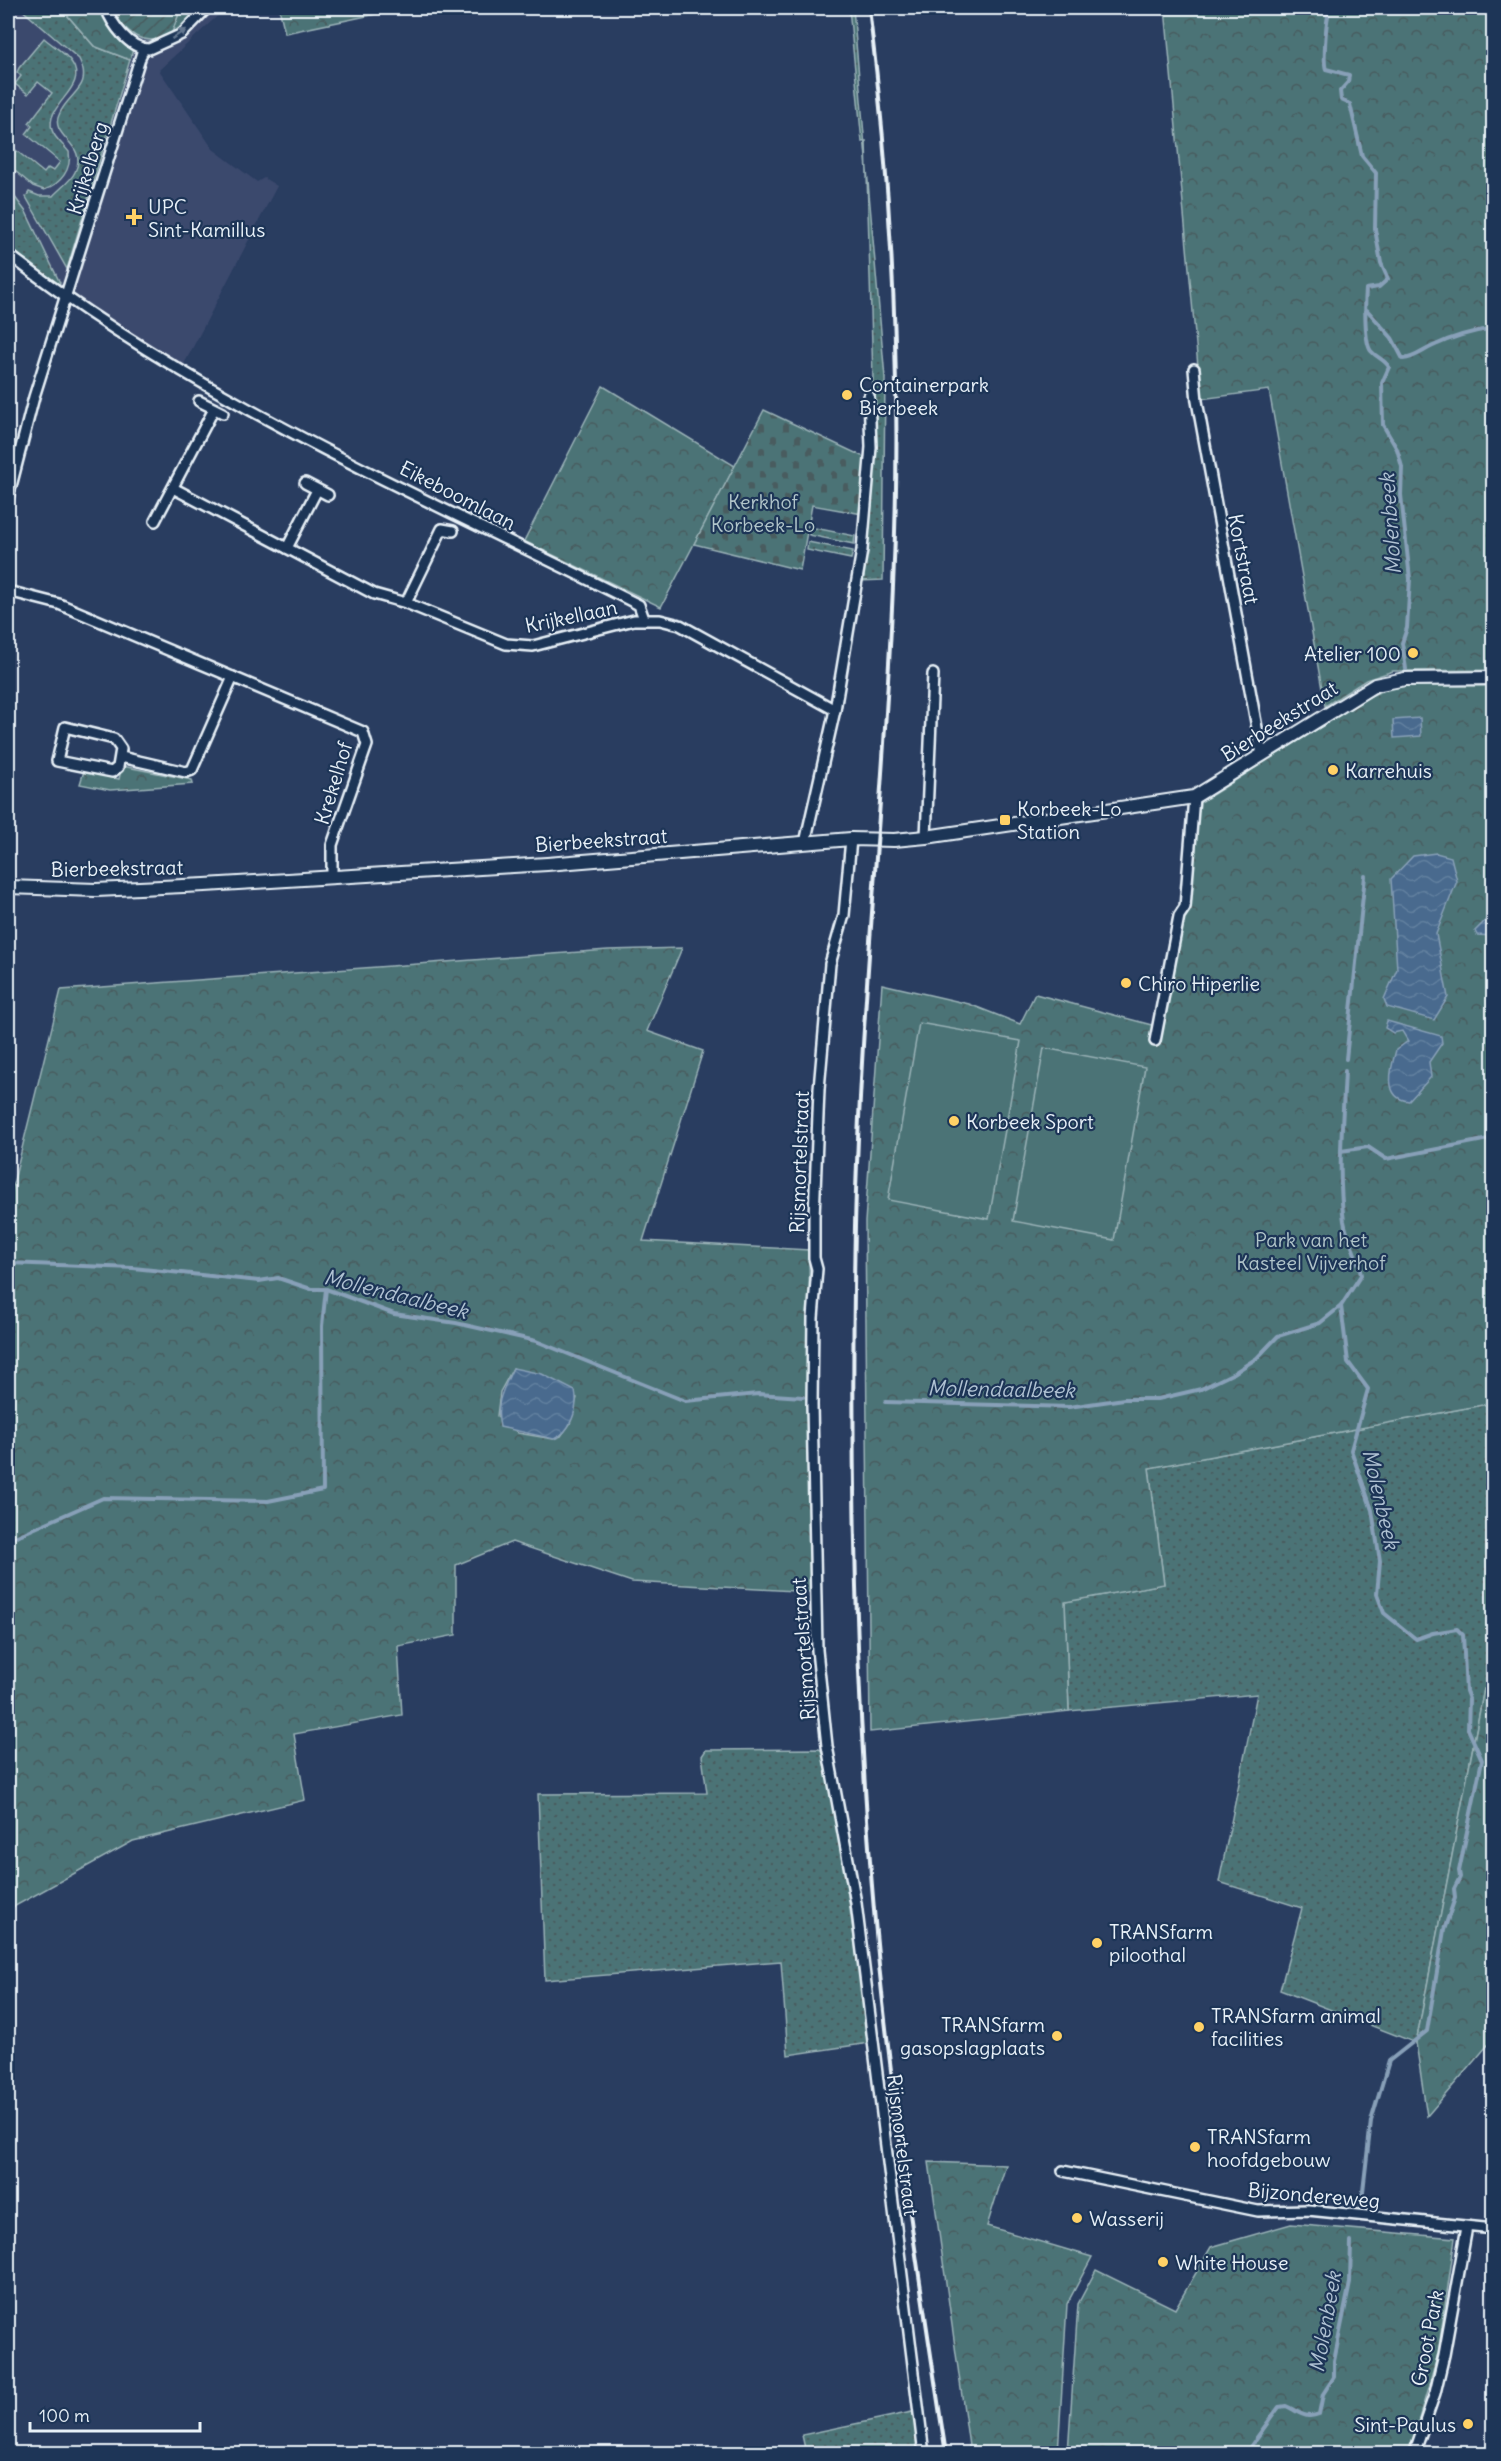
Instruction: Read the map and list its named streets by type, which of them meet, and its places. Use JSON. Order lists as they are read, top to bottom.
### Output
{
  "streets": {
    "street": [
      "Krijkelberg",
      "Eikeboomlaan",
      "Kortstraat",
      "Krijkellaan",
      "Bierbeekstraat",
      "Krekelhof",
      "Rijsmortelstraat",
      "Bijzondereweg",
      "Groot Park"
    ]
  },
  "crossings": [
    ["Krijkelberg", "Eikeboomlaan"],
    ["Eikeboomlaan", "Krijkellaan"],
    ["Kortstraat", "Bierbeekstraat"],
    ["Bierbeekstraat", "Krekelhof"],
    ["Bierbeekstraat", "Rijsmortelstraat"],
    ["Bijzondereweg", "Groot Park"]
  ],
  "water": ["Molenbeek", "Mollendaalbeek"],
  "parks": ["Kerkhof Korbeek-Lo", "Park van het Kasteel Vijverhof"],
  "places": {
    "health": ["UPC Sint-Kamillus"],
    "other": [
      "Containerpark Bierbeek",
      "Atelier 100",
      "Karrehuis",
      "Chiro Hiperlie",
      "Korbeek Sport",
      "TRANSfarm piloothal",
      "TRANSfarm animal facilities",
      "TRANSfarm gasopslagplaats",
      "TRANSfarm hoofdgebouw",
      "Wasserij",
      "White House",
      "Sint-Paulus"
    ],
    "transit": ["Korbeek-Lo Station"]
  },
  "scale_bar": "100 m"
}
